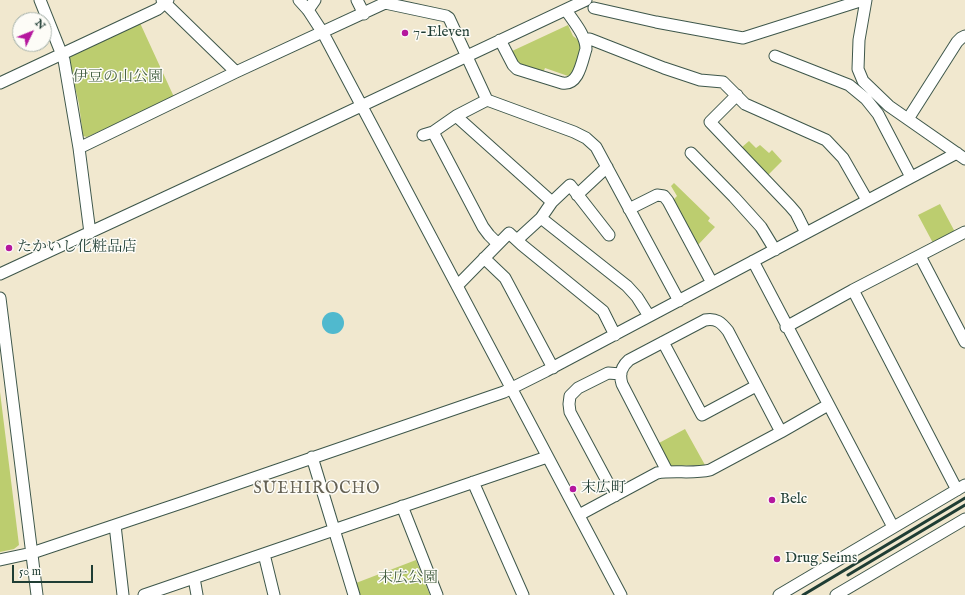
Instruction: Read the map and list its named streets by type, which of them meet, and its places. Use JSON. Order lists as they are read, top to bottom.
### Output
{
  "districts": ["SUEHIROCHO"],
  "parks": ["伊豆の山公園", "末広公園"],
  "places": [
    "7-Eleven",
    "たかいし化粧品店",
    "末広町",
    "Belc",
    "Drug Seims"
  ],
  "scale_bar": "50 m",
  "north": "top right"
}
